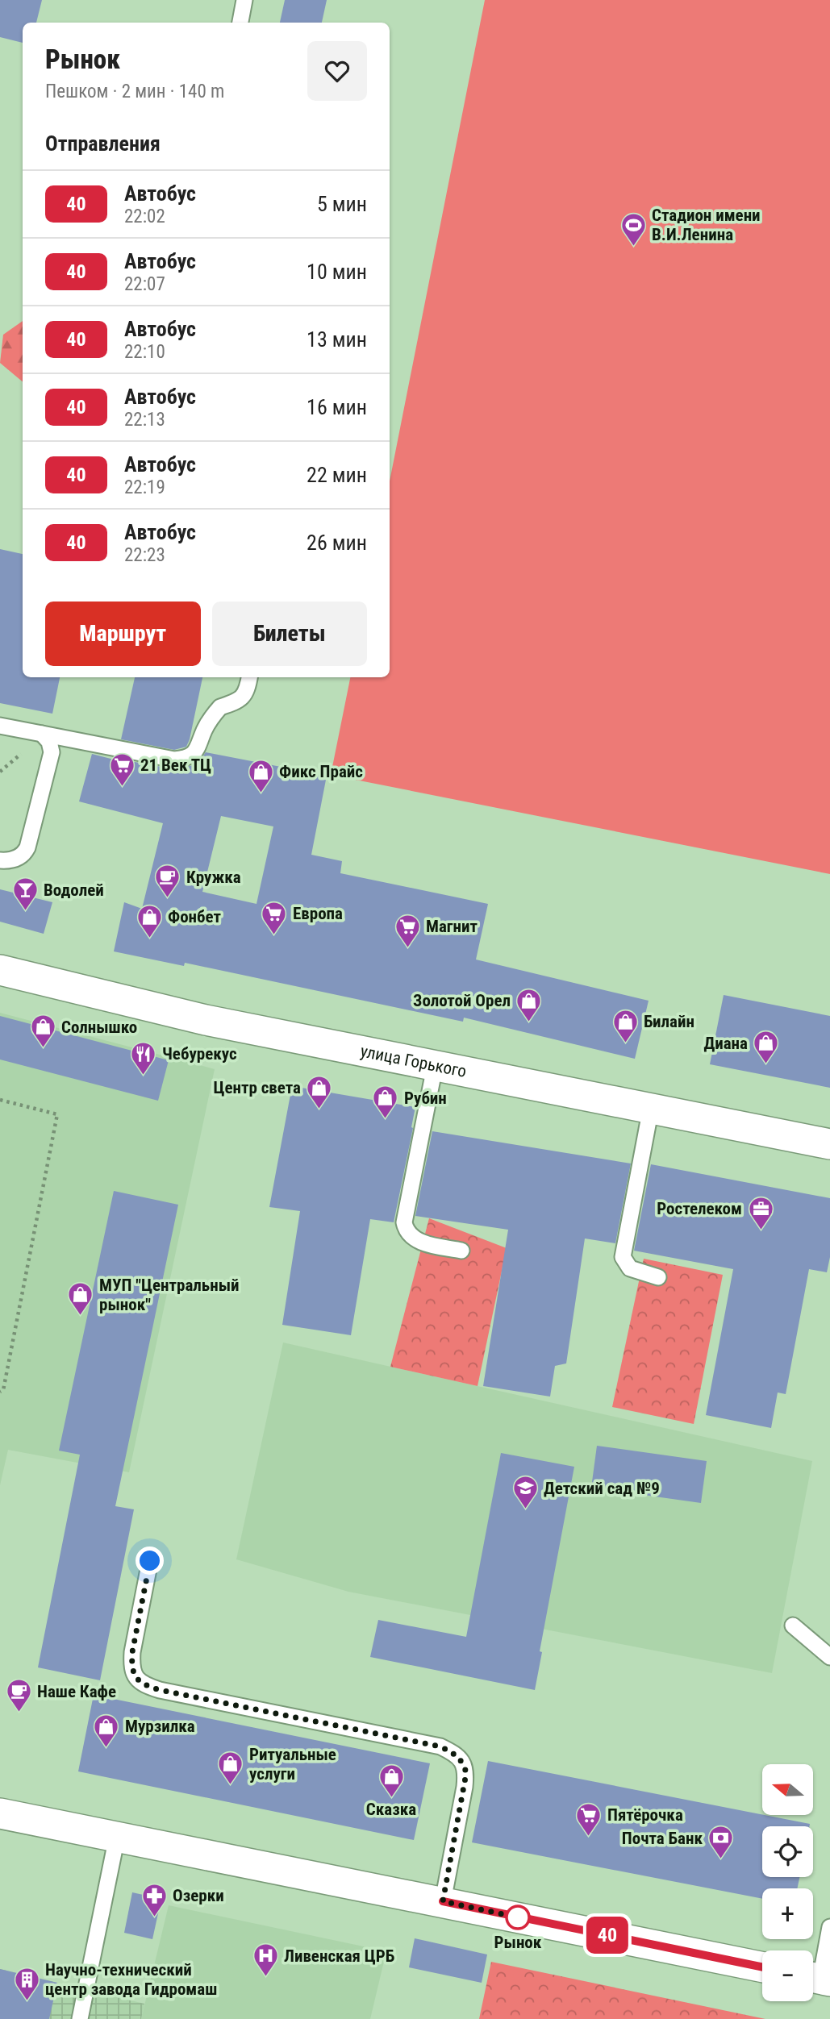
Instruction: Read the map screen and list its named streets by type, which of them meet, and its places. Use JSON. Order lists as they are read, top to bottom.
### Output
{
  "streets": {
    "street": ["улица Горького"]
  },
  "places": {
    "sports": ["Стадион имени В.И.Ленина"],
    "supermarket": [
      "21 Век ТЦ",
      "Европа",
      "Магнит",
      "Пятёрочка"
    ],
    "shop": [
      "Фикс Прайс",
      "Фонбет",
      "Золотой Орел",
      "Билайн",
      "Солнышко",
      "Диана",
      "Центр света",
      "Рубин",
      "МУП \"Центральный рынок\"",
      "Мурзилка",
      "Ритуальные услуги",
      "Сказка"
    ],
    "cafe": ["Кружка", "Наше Кафе"],
    "bar": ["Водолей"],
    "restaurant": ["Чебурекус"],
    "office": ["Ростелеком"],
    "school or university": ["Детский сад №9"],
    "bank": ["Почта Банк"],
    "pharmacy": ["Озерки"],
    "other": ["Рынок"],
    "hospital": ["Ливенская ЦРБ"],
    "building": ["Научно-технический центр завода Гидромаш"]
  },
  "lines": ["bus line 40"],
  "north": "left",
  "page": {
    "on_map": "40",
    "heading": [
      ["Рынок", "Пешком · 2 мин · 140 m"],
      "Отправления"
    ],
    "list": [
      {
        "mark": "40",
        "name": "Автобус",
        "note": "22:02",
        "value": "5 мин"
      },
      {
        "mark": "40",
        "name": "Автобус",
        "note": "22:07",
        "value": "10 мин"
      },
      {
        "mark": "40",
        "name": "Автобус",
        "note": "22:10",
        "value": "13 мин"
      },
      {
        "mark": "40",
        "name": "Автобус",
        "note": "22:13",
        "value": "16 мин"
      },
      {
        "mark": "40",
        "name": "Автобус",
        "note": "22:19",
        "value": "22 мин"
      },
      {
        "mark": "40",
        "name": "Автобус",
        "note": "22:23",
        "value": "26 мин"
      }
    ],
    "buttons": ["Маршрут", "Билеты"],
    "map_buttons": ["+", "−"]
  }
}
